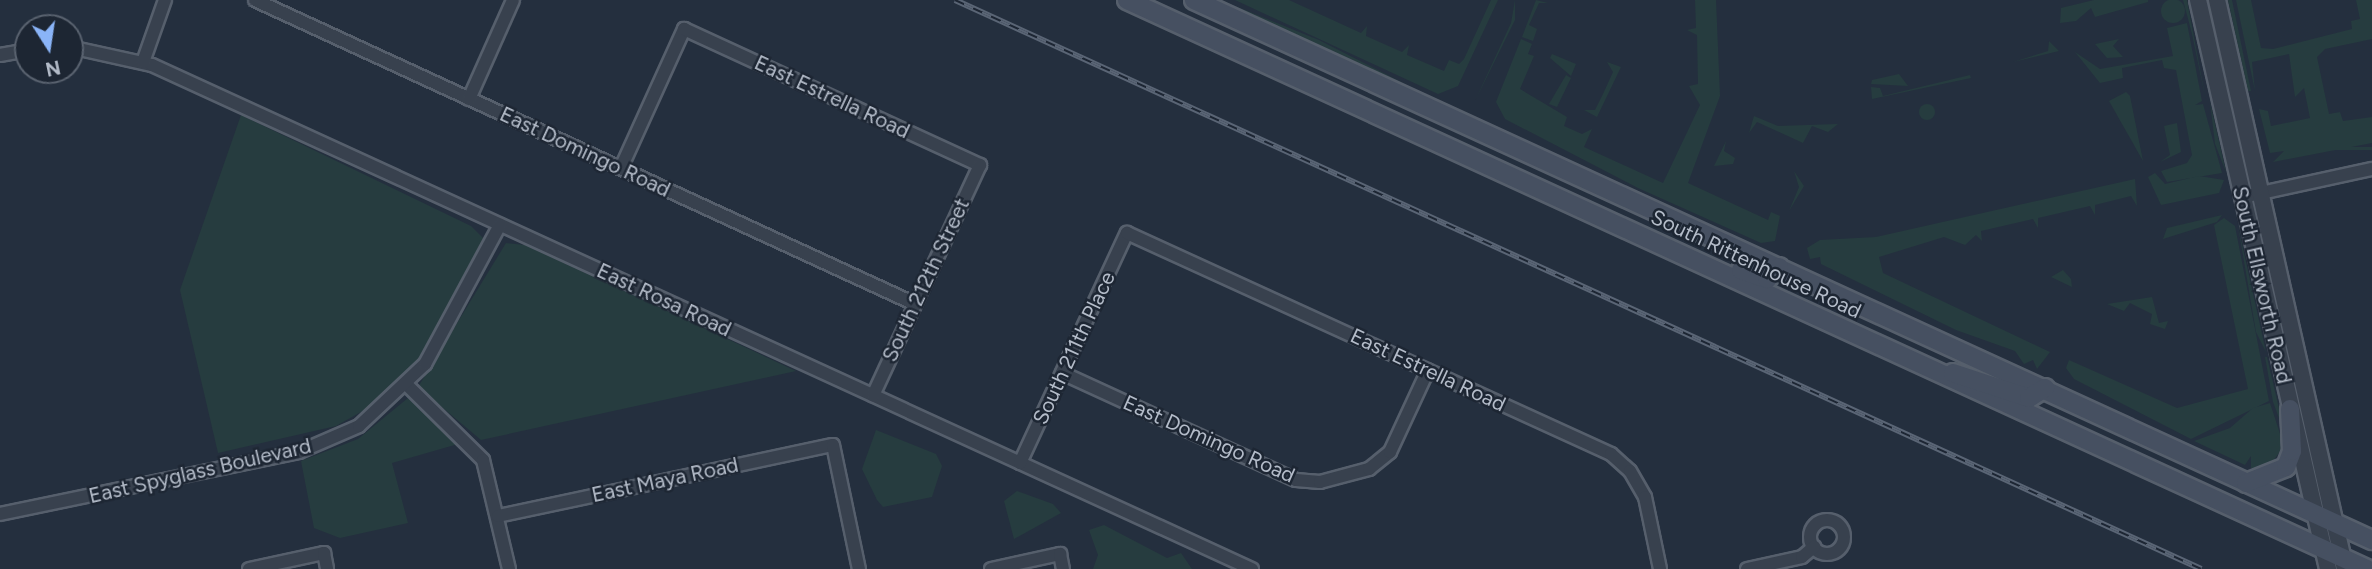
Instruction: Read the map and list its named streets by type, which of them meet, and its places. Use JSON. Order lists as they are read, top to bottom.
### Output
{
  "streets": {
    "main road": ["South Rittenhouse Road"],
    "street": [
      "East Estrella Road",
      "East Domingo Road",
      "South 212th Street",
      "South Ellsworth Road",
      "East Rosa Road",
      "South 211th Place",
      "East Spyglass Boulevard",
      "East Maya Road"
    ]
  },
  "crossings": [
    ["East Estrella Road", "East Domingo Road"],
    ["East Estrella Road", "South 212th Street"],
    ["East Estrella Road", "South 211th Place"],
    ["East Domingo Road", "South 212th Street"],
    ["East Domingo Road", "South 211th Place"],
    ["South Rittenhouse Road", "South Ellsworth Road"],
    ["South 212th Street", "East Rosa Road"],
    ["East Rosa Road", "South 211th Place"],
    ["East Rosa Road", "East Spyglass Boulevard"]
  ],
  "north": "bottom"
}
